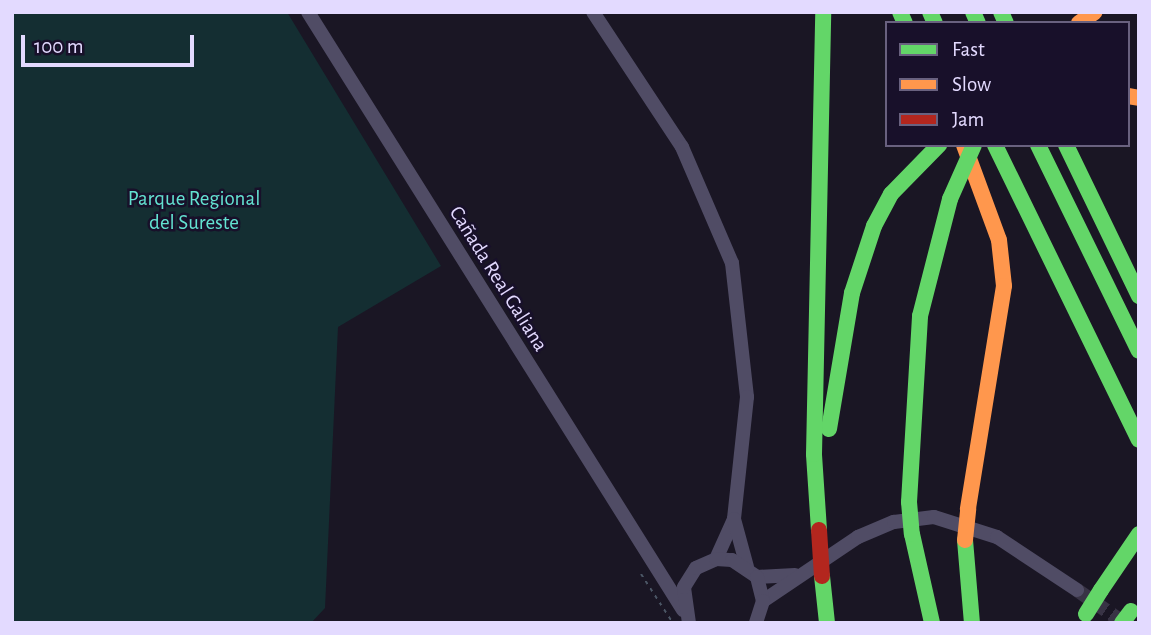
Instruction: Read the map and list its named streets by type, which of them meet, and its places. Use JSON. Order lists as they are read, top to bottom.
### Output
{
  "streets": {
    "street": ["Cañada Real Galiana"]
  },
  "parks": ["Parque Regional del Sureste"],
  "legend": ["Fast", "Slow", "Jam"],
  "scale_bar": "100 m"
}
